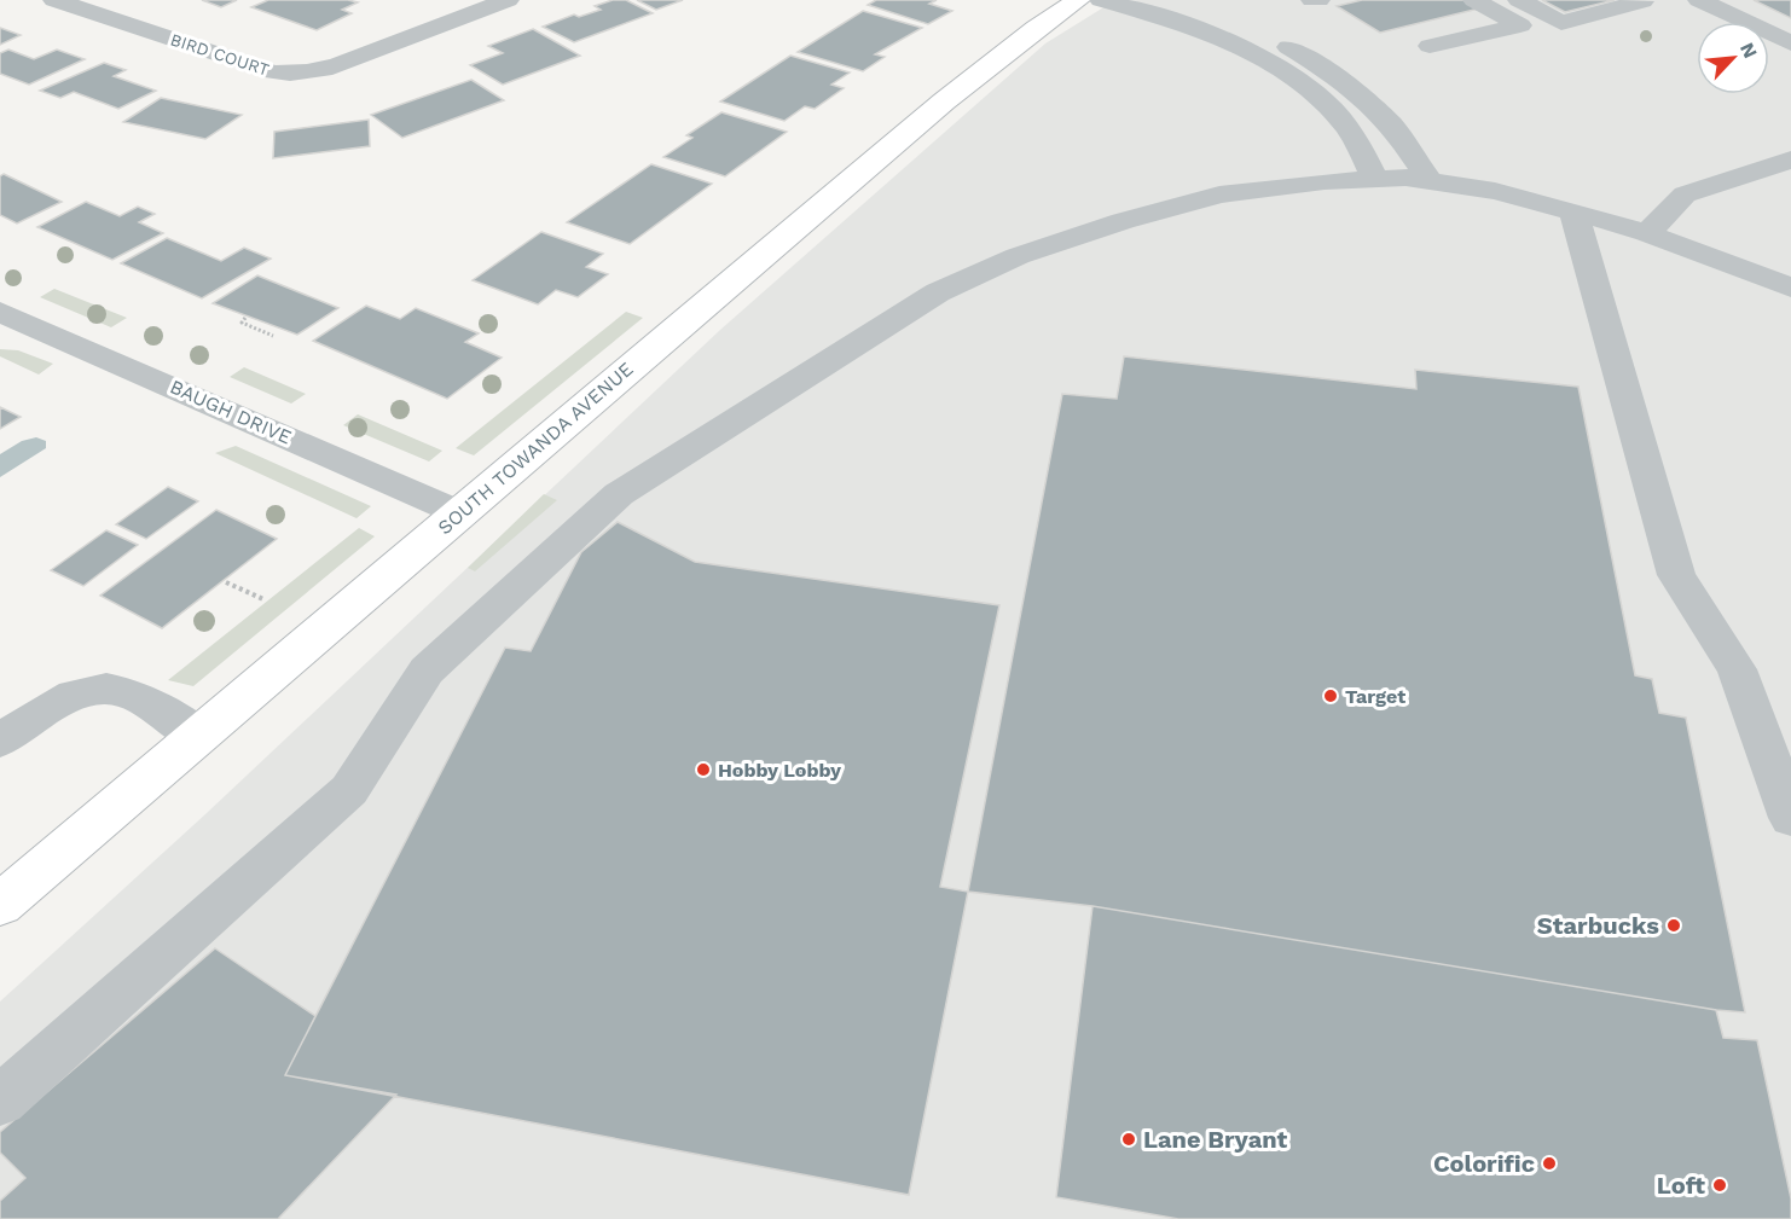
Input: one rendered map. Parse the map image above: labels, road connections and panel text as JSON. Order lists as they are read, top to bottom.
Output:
{
  "streets": {
    "main road": ["SOUTH TOWANDA AVENUE"],
    "street": ["BIRD COURT", "BAUGH DRIVE"]
  },
  "crossings": [
    ["BAUGH DRIVE", "SOUTH TOWANDA AVENUE"]
  ],
  "places": [
    "Target",
    "Hobby Lobby",
    "Starbucks",
    "Lane Bryant",
    "Colorific",
    "Loft"
  ],
  "north": "top right"
}
